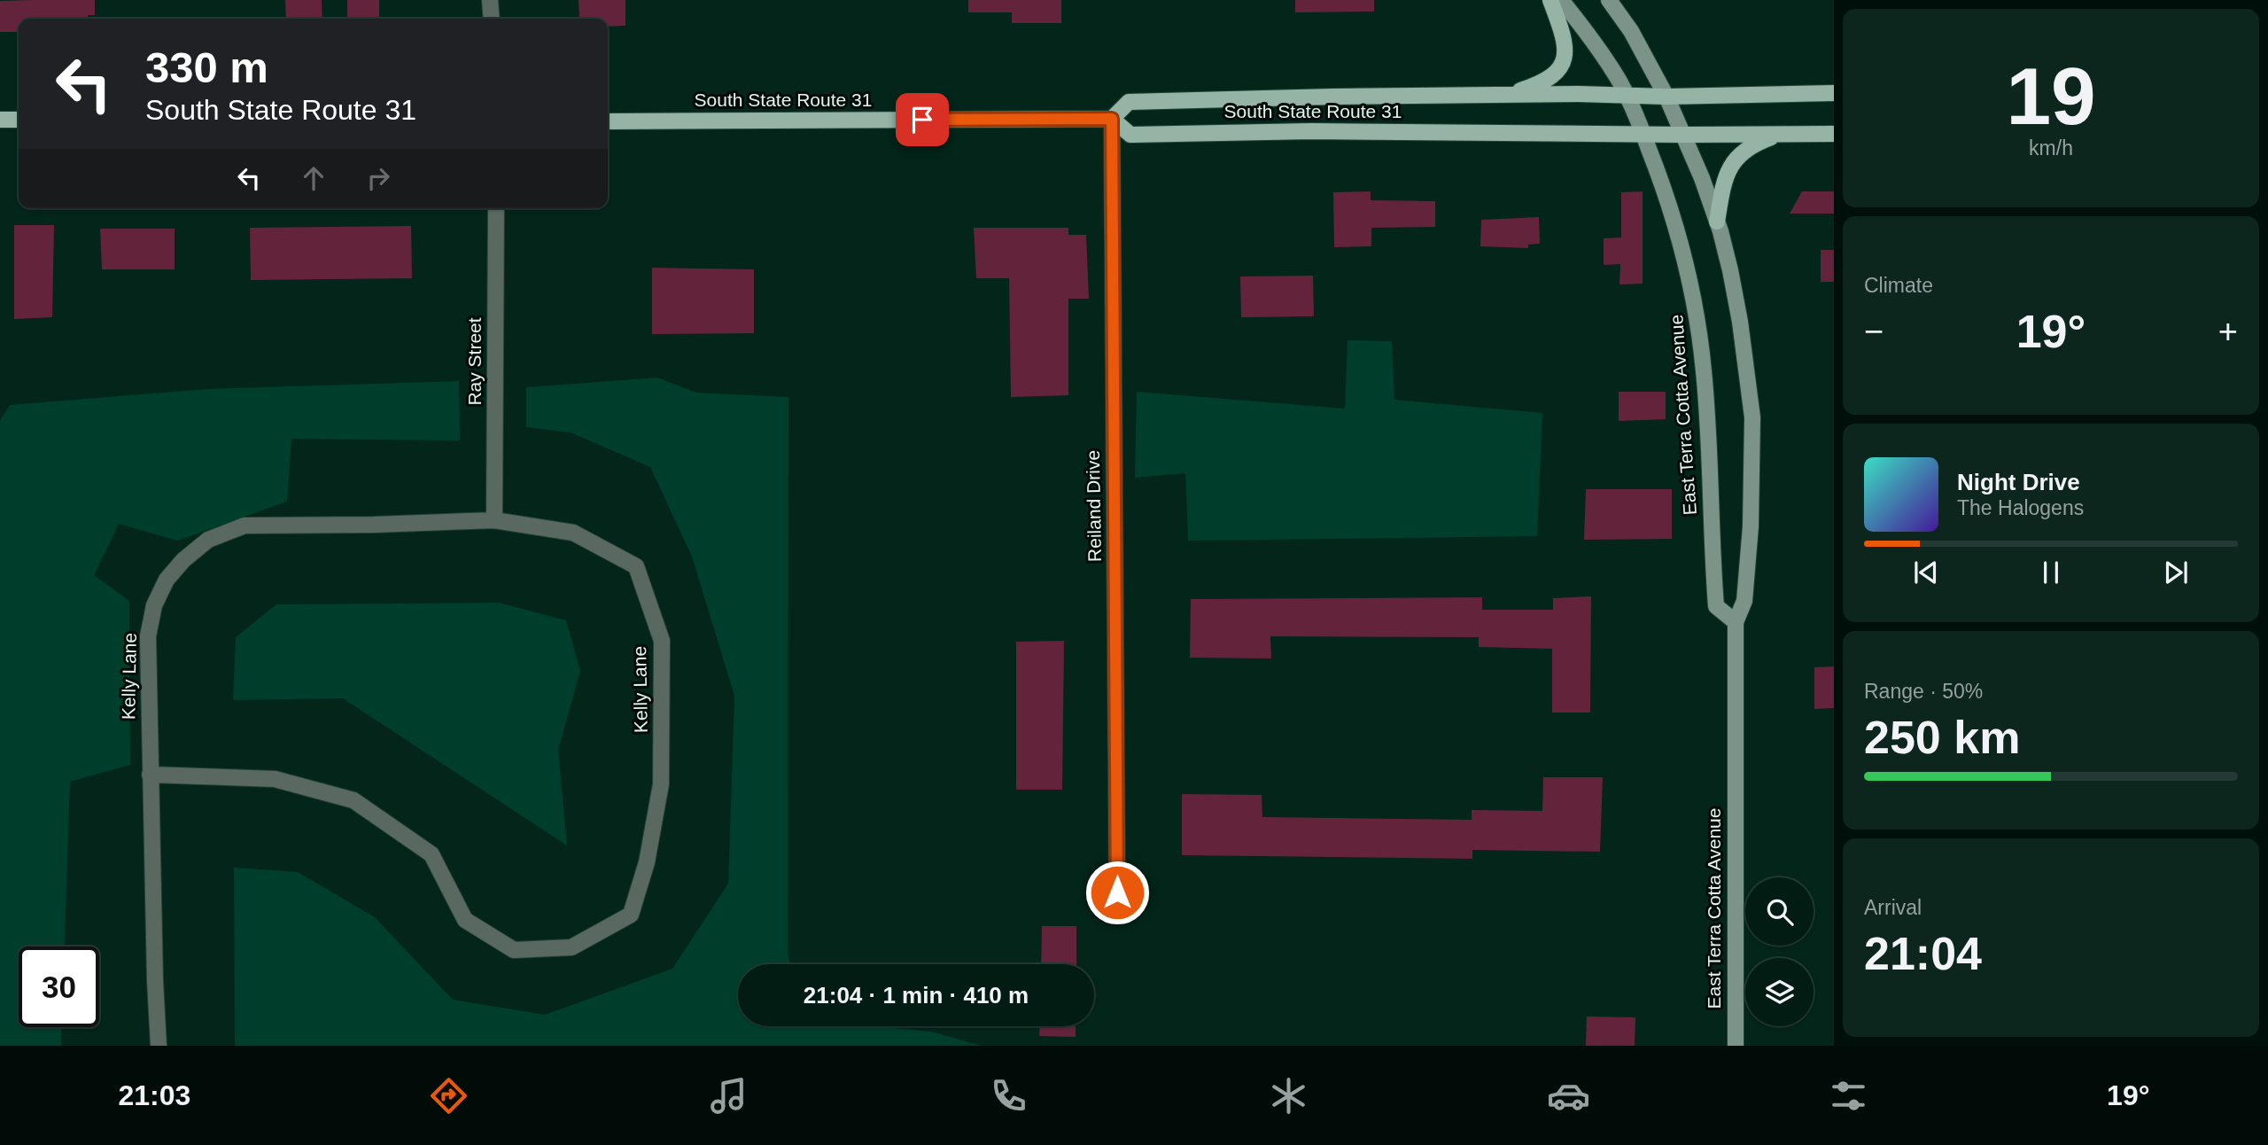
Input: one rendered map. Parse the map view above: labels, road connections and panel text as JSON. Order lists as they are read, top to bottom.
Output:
{
  "streets": {
    "main road": ["South State Route 31", "East Terra Cotta Avenue"],
    "street": ["Ray Street", "Reiland Drive", "Kelly Lane"]
  },
  "crossings": [
    ["South State Route 31", "East Terra Cotta Avenue"],
    ["South State Route 31", "Reiland Drive"],
    ["Ray Street", "Kelly Lane"]
  ],
  "page": {
    "tile": [
      ["19", "km/h"],
      "Climate",
      ["Range · 50%", "250 km"],
      ["Arrival", "21:04"]
    ],
    "turn": ["330 m", "South State Route 31"],
    "heat": ["−", "19°", "+"],
    "song": ["Night Drive", "The Halogens"],
    "limit": "30",
    "trip": "21:04 · 1 min · 410 m",
    "tabs": ["21:03", "19°"]
  }
}
